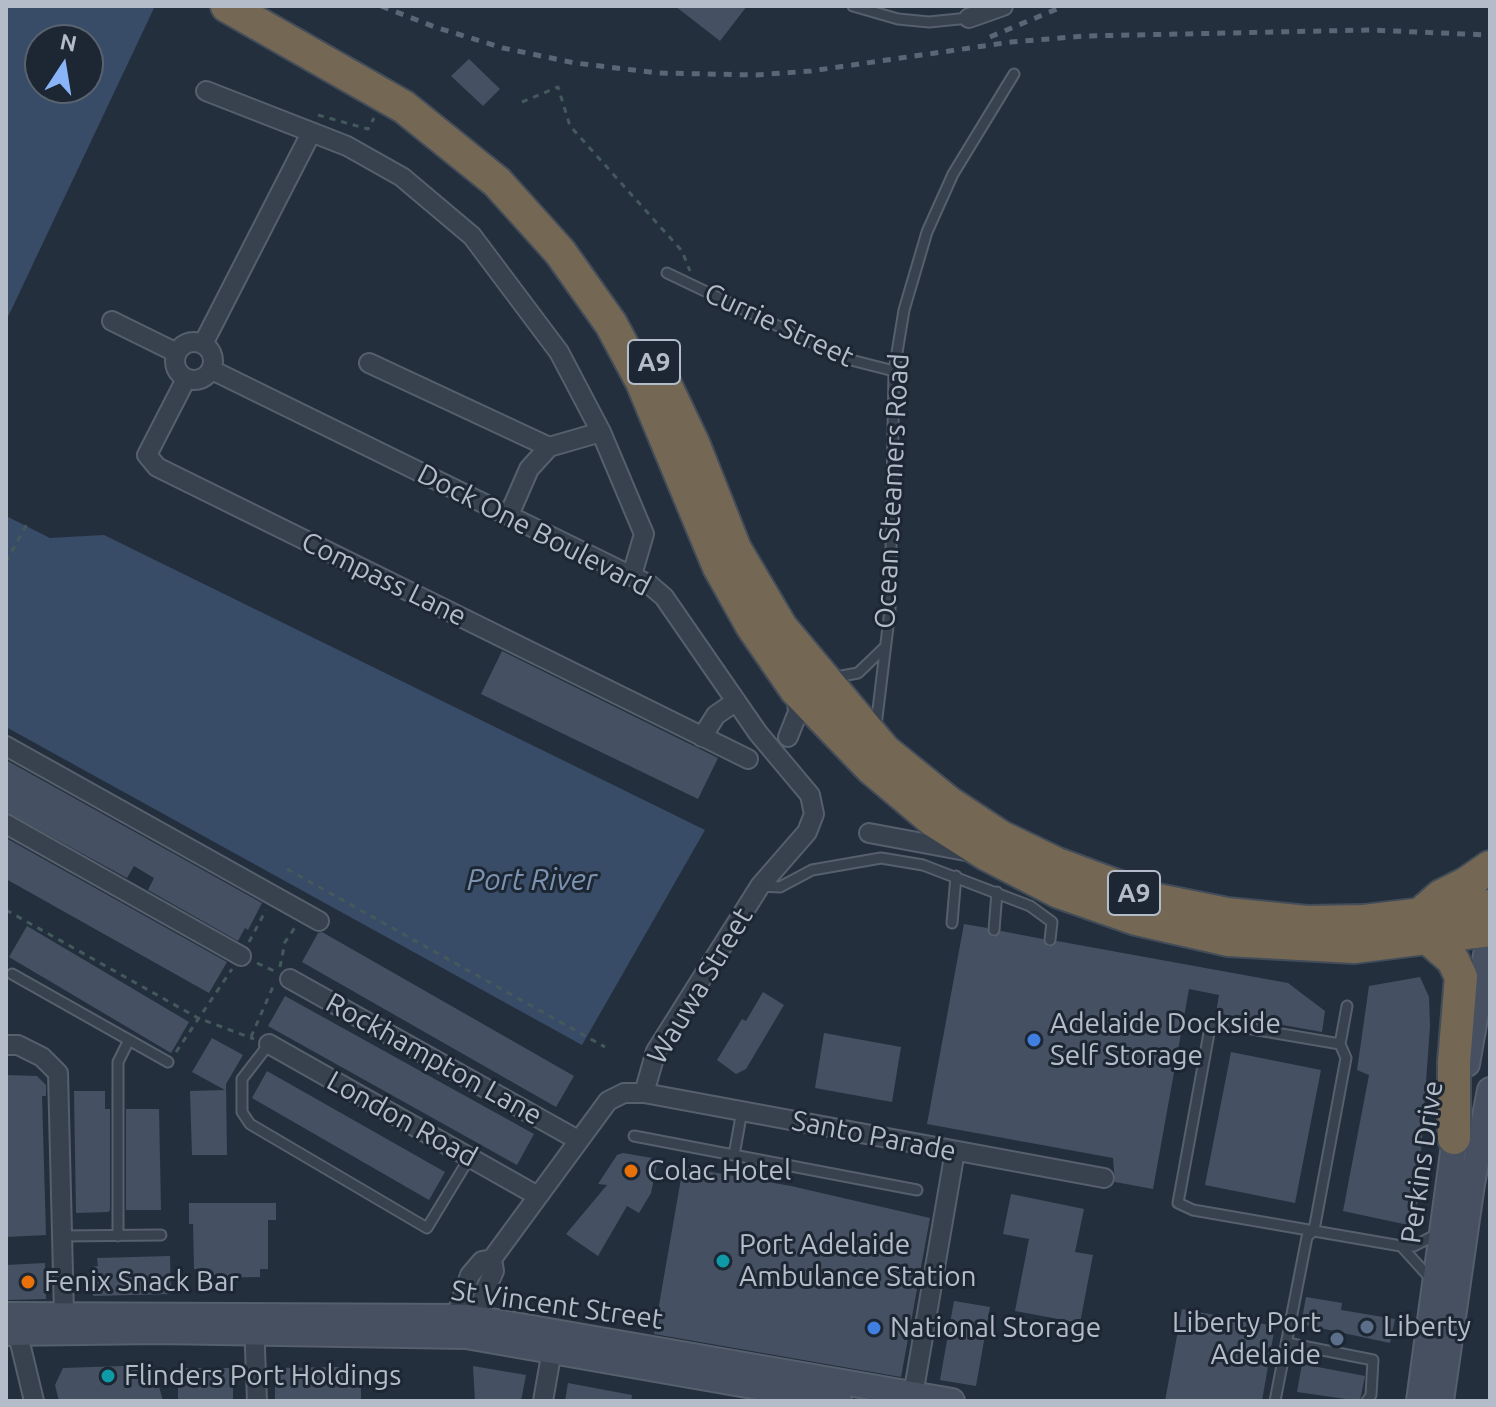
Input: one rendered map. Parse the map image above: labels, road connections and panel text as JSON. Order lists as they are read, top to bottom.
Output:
{
  "streets": {
    "highway": ["A9"],
    "main road": ["Perkins Drive", "St Vincent Street"],
    "street": [
      "Dock One Boulevard",
      "Compass Lane",
      "Wauwa Street",
      "Rockhampton Lane",
      "London Road",
      "Santo Parade"
    ],
    "lane": ["Currie Street", "Ocean Steamers Road"]
  },
  "crossings": [
    ["Currie Street", "Ocean Steamers Road"],
    ["A9", "Ocean Steamers Road"],
    ["A9", "Perkins Drive"],
    ["Dock One Boulevard", "Compass Lane"],
    ["Dock One Boulevard", "Wauwa Street"],
    ["Wauwa Street", "Rockhampton Lane"],
    ["Wauwa Street", "London Road"],
    ["Wauwa Street", "Santo Parade"],
    ["Wauwa Street", "St Vincent Street"]
  ],
  "water": ["Port River"],
  "places": [
    "Adelaide Dockside Self Storage",
    "Colac Hotel",
    "Port Adelaide Ambulance Station",
    "Fenix Snack Bar",
    "Liberty",
    "National Storage",
    "Liberty Port Adelaide",
    "Flinders Port Holdings"
  ],
  "north": "top"
}
